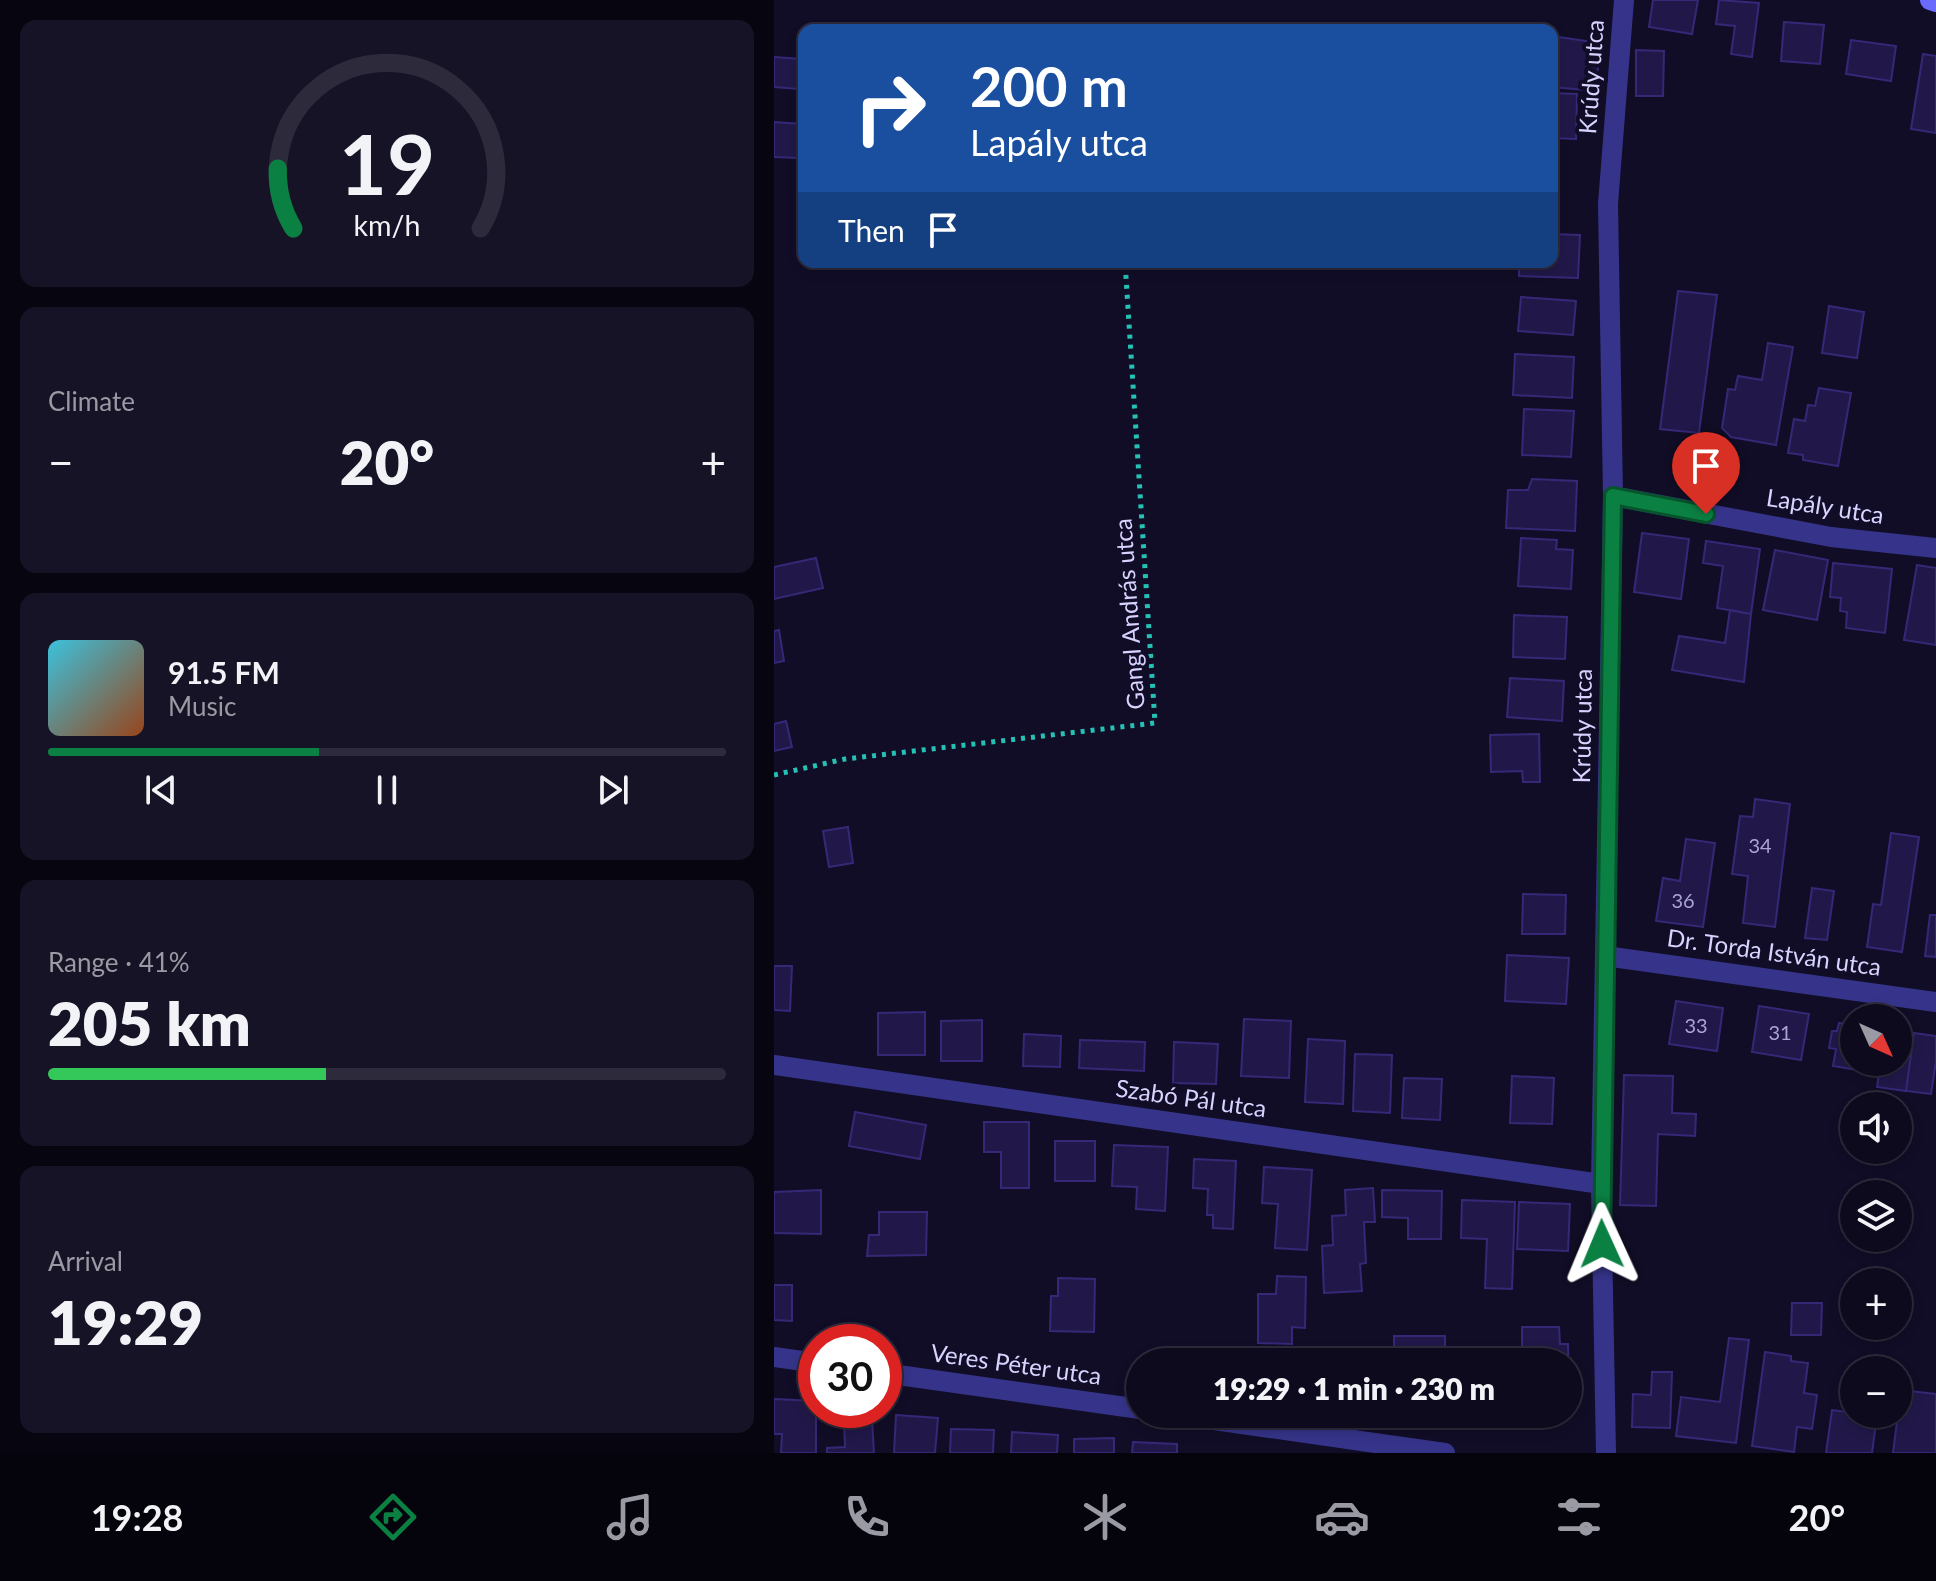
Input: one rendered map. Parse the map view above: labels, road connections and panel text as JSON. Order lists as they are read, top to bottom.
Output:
{
  "streets": {
    "street": [
      "Krúdy utca",
      "Lapály utca",
      "Dr. Torda István utca",
      "Szabó Pál utca",
      "Veres Péter utca"
    ],
    "path": ["Gangl András utca"]
  },
  "crossings": [
    ["Krúdy utca", "Lapály utca"],
    ["Krúdy utca", "Dr. Torda István utca"],
    ["Krúdy utca", "Szabó Pál utca"]
  ],
  "house_numbers": [
    "34",
    "36",
    "33",
    "31"
  ],
  "north": "bottom right",
  "page": {
    "turn": ["200 m", "Lapály utca"],
    "then": "Then",
    "tile": [
      "Climate",
      ["Range · 41%", "205 km"],
      ["Arrival", "19:29"]
    ],
    "heat": ["−", "20°", "+"],
    "song": ["91.5 FM", "Music"],
    "map_buttons": ["+", "−"],
    "limit": "30",
    "trip": "19:29 · 1 min · 230 m",
    "tabs": ["19:28", "20°"],
    "gauge": ["19", "km/h"]
  }
}
